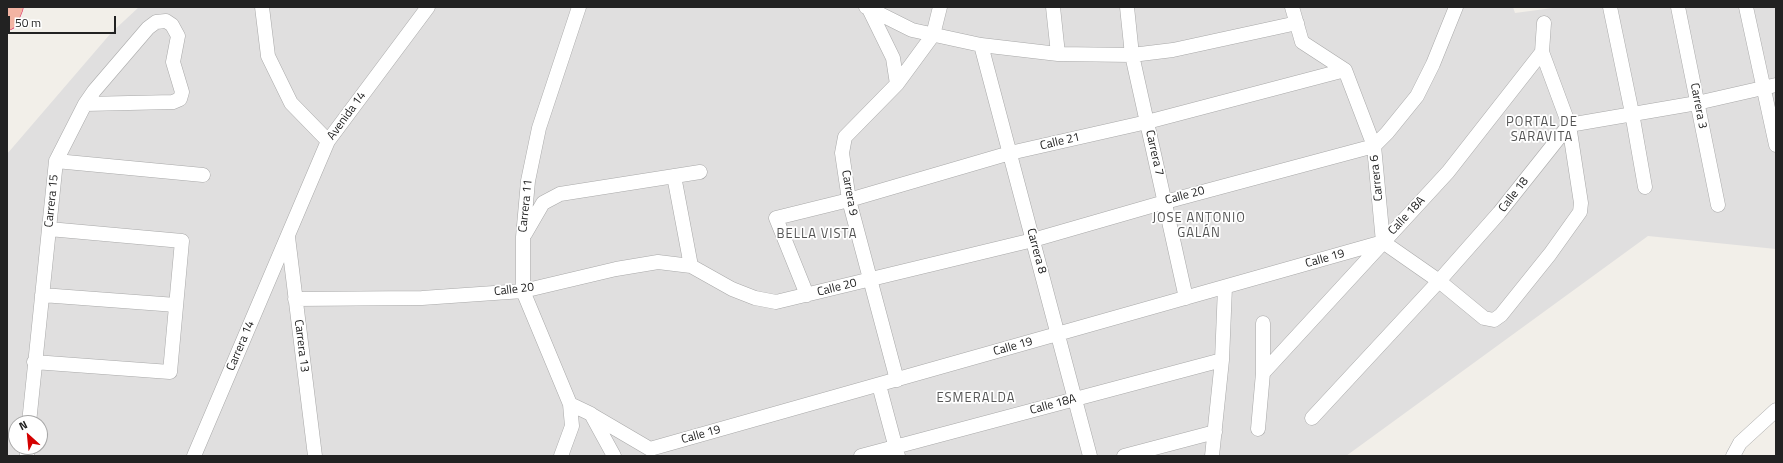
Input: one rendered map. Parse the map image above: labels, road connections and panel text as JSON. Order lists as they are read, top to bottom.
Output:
{
  "streets": {
    "street": [
      "Carrera 3",
      "Avenida 14",
      "Calle 21",
      "Carrera 7",
      "Carrera 6",
      "Carrera 9",
      "Calle 18",
      "Calle 20",
      "Carrera 15",
      "Carrera 11",
      "Calle 18A",
      "Carrera 8",
      "Calle 19",
      "Carrera 14",
      "Carrera 13"
    ]
  },
  "crossings": [
    ["Avenida 14", "Carrera 14"],
    ["Avenida 14", "Carrera 13"],
    ["Calle 21", "Carrera 7"],
    ["Calle 21", "Carrera 6"],
    ["Calle 21", "Carrera 9"],
    ["Calle 21", "Calle 20"],
    ["Calle 21", "Carrera 8"],
    ["Carrera 7", "Calle 20"],
    ["Carrera 7", "Calle 19"],
    ["Carrera 6", "Calle 20"],
    ["Carrera 6", "Calle 18A"],
    ["Carrera 6", "Calle 19"],
    ["Carrera 9", "Calle 20"],
    ["Carrera 9", "Calle 19"],
    ["Calle 20", "Carrera 11"],
    ["Calle 20", "Carrera 8"],
    ["Calle 20", "Carrera 13"],
    ["Calle 18A", "Carrera 8"],
    ["Calle 18A", "Calle 19"],
    ["Carrera 8", "Calle 19"],
    ["Carrera 14", "Carrera 13"]
  ],
  "districts": [
    "PORTAL DE SARAVITA",
    "JOSE ANTONIO GALÁN",
    "BELLA VISTA",
    "ESMERALDA"
  ],
  "scale_bar": "50 m",
  "north": "top left"
}
